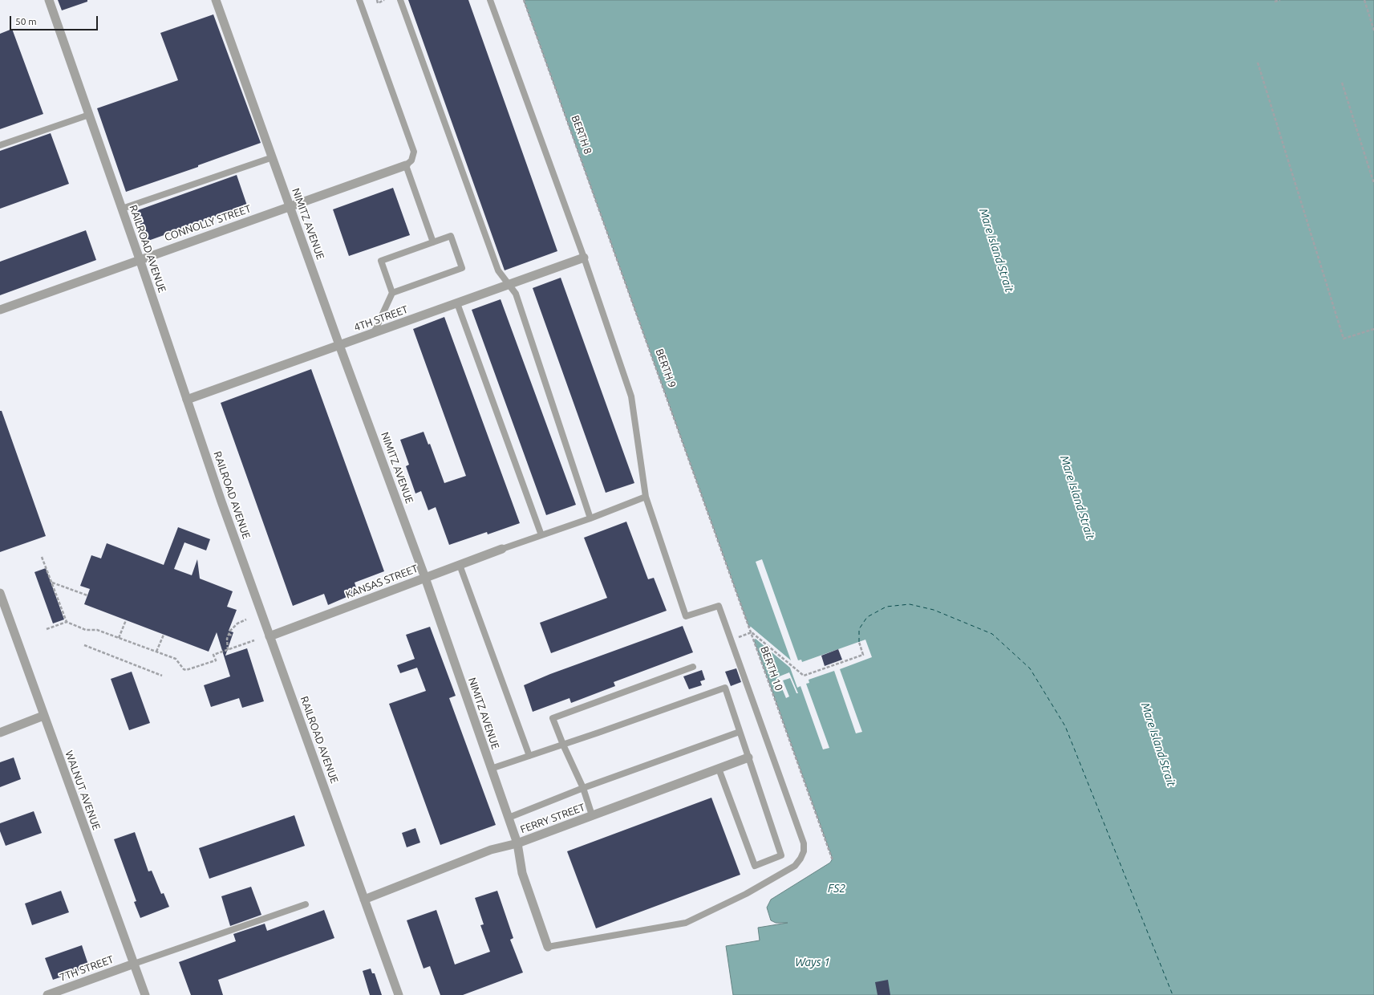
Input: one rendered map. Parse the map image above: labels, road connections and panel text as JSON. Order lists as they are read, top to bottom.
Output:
{
  "streets": {
    "street": [
      "CONNOLLY STREET",
      "NIMITZ AVENUE",
      "RAILROAD AVENUE",
      "4TH STREET",
      "KANSAS STREET",
      "WALNUT AVENUE",
      "FERRY STREET",
      "7TH STREET"
    ],
    "path": ["BERTH 8", "BERTH 9", "BERTH 10"]
  },
  "crossings": [
    ["BERTH 8", "BERTH 9"],
    ["CONNOLLY STREET", "NIMITZ AVENUE"],
    ["CONNOLLY STREET", "RAILROAD AVENUE"],
    ["NIMITZ AVENUE", "4TH STREET"],
    ["NIMITZ AVENUE", "KANSAS STREET"],
    ["NIMITZ AVENUE", "FERRY STREET"],
    ["RAILROAD AVENUE", "4TH STREET"],
    ["RAILROAD AVENUE", "KANSAS STREET"],
    ["RAILROAD AVENUE", "FERRY STREET"],
    ["BERTH 9", "BERTH 10"],
    ["WALNUT AVENUE", "7TH STREET"]
  ],
  "water": ["Mare Island Strait", "FS2", "Ways 1"],
  "scale_bar": "50 m"
}
